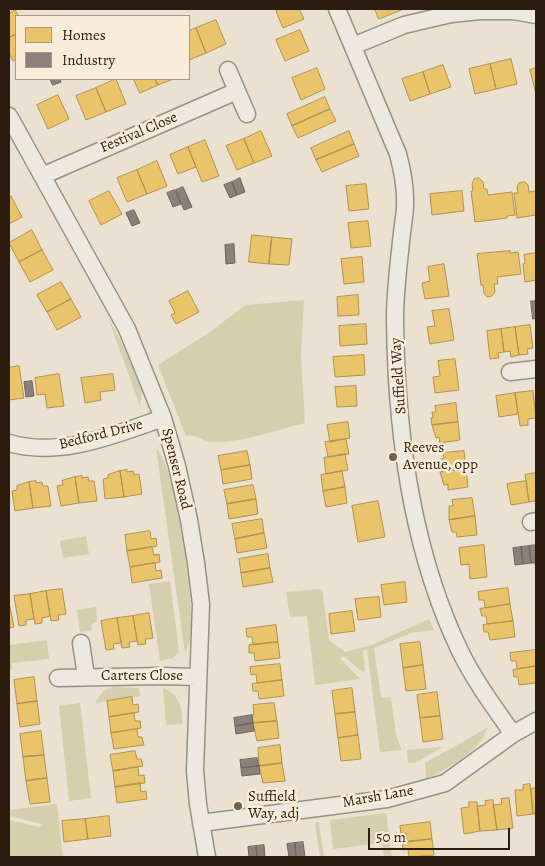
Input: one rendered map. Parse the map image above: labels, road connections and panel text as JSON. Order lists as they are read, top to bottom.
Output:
{
  "streets": {
    "street": [
      "Festival Close",
      "Suffield Way",
      "Bedford Drive",
      "Spenser Road",
      "Carters Close",
      "Marsh Lane"
    ]
  },
  "crossings": [
    ["Festival Close", "Spenser Road"],
    ["Suffield Way", "Marsh Lane"],
    ["Bedford Drive", "Spenser Road"],
    ["Spenser Road", "Carters Close"],
    ["Spenser Road", "Marsh Lane"]
  ],
  "places": ["Reeves Avenue, opp", "Suffield Way, adj"],
  "legend": ["Homes", "Industry"],
  "scale_bar": "50 m"
}
